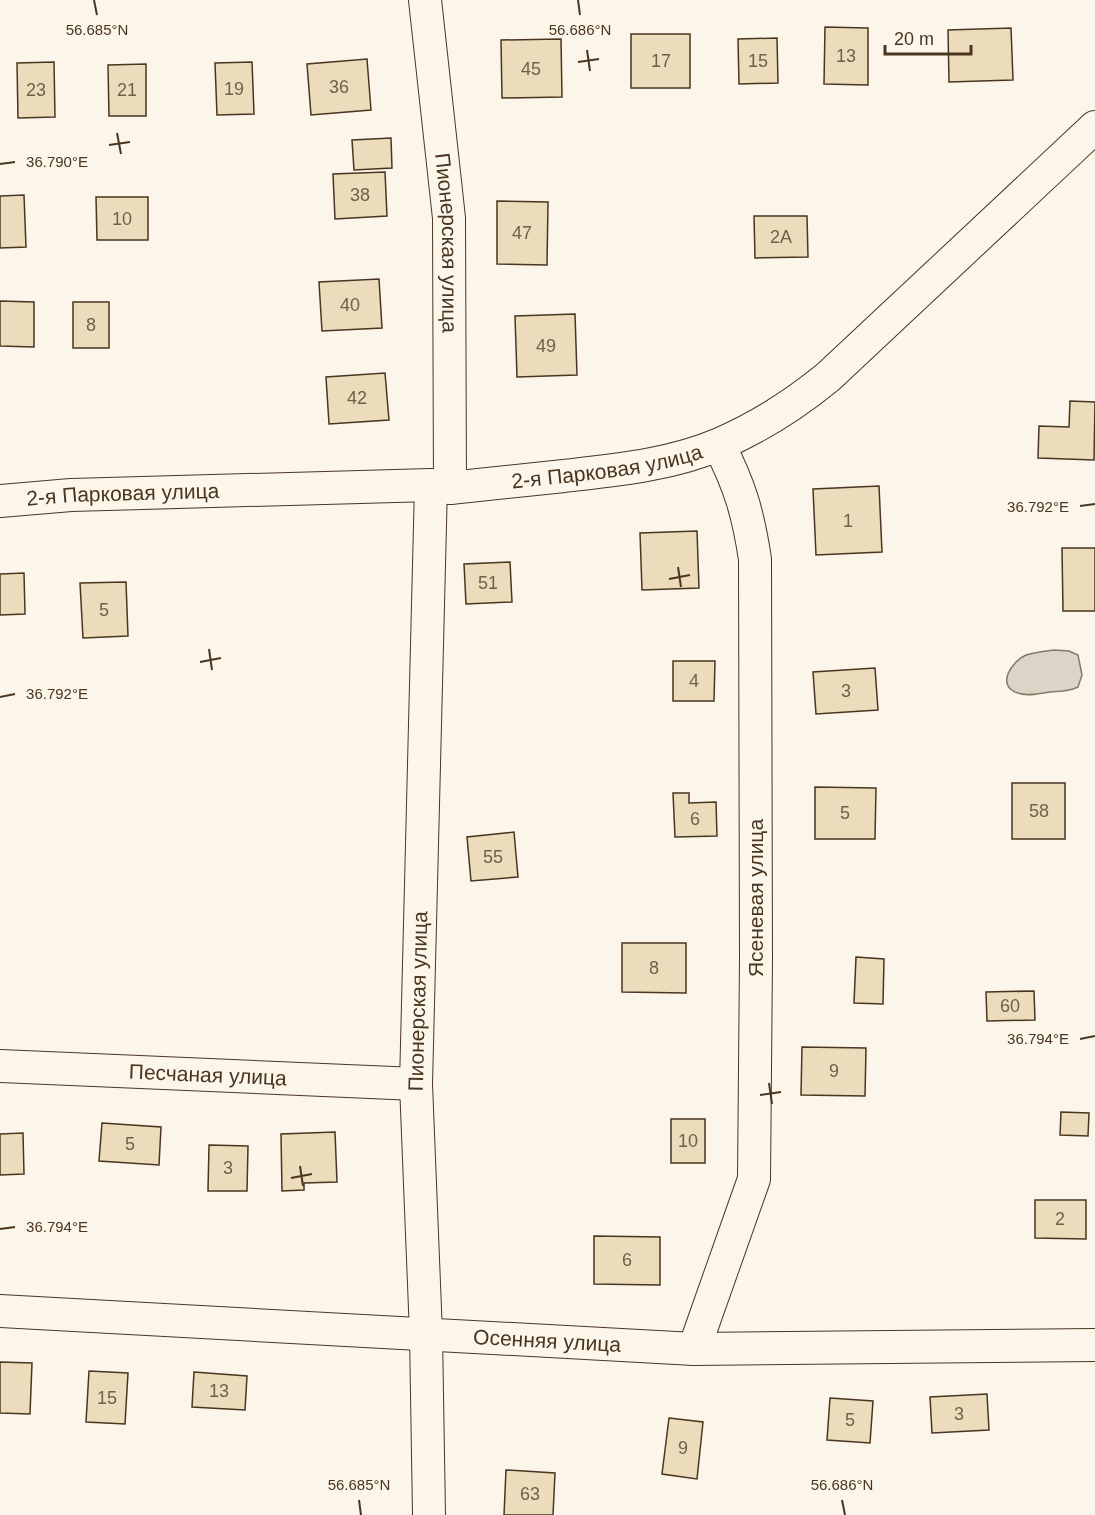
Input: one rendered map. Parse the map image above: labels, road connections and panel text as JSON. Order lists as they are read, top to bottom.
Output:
{
  "streets": {
    "street": [
      "Пионерская улица",
      "2-я Парковая улица",
      "Ясеневая улица",
      "Песчаная улица",
      "Осенняя улица"
    ]
  },
  "crossings": [
    ["Пионерская улица", "2-я Парковая улица"],
    ["Пионерская улица", "Песчаная улица"],
    ["Пионерская улица", "Осенняя улица"],
    ["2-я Парковая улица", "Ясеневая улица"],
    ["Ясеневая улица", "Осенняя улица"]
  ],
  "house_numbers": [
    "13",
    "17",
    "15",
    "45",
    "36",
    "19",
    "23",
    "21",
    "38",
    "10",
    "47",
    "2А",
    "40",
    "8",
    "49",
    "42",
    "1",
    "51",
    "5",
    "4",
    "3",
    "58",
    "5",
    "6",
    "55",
    "8",
    "60",
    "9",
    "10",
    "5",
    "3",
    "2",
    "6",
    "13",
    "15",
    "3",
    "5",
    "9",
    "63"
  ],
  "scale_bar": "20 m",
  "coordinates": [
    "56.685°N",
    "56.686°N",
    "36.790°E",
    "36.792°E",
    "36.794°E"
  ]
}
